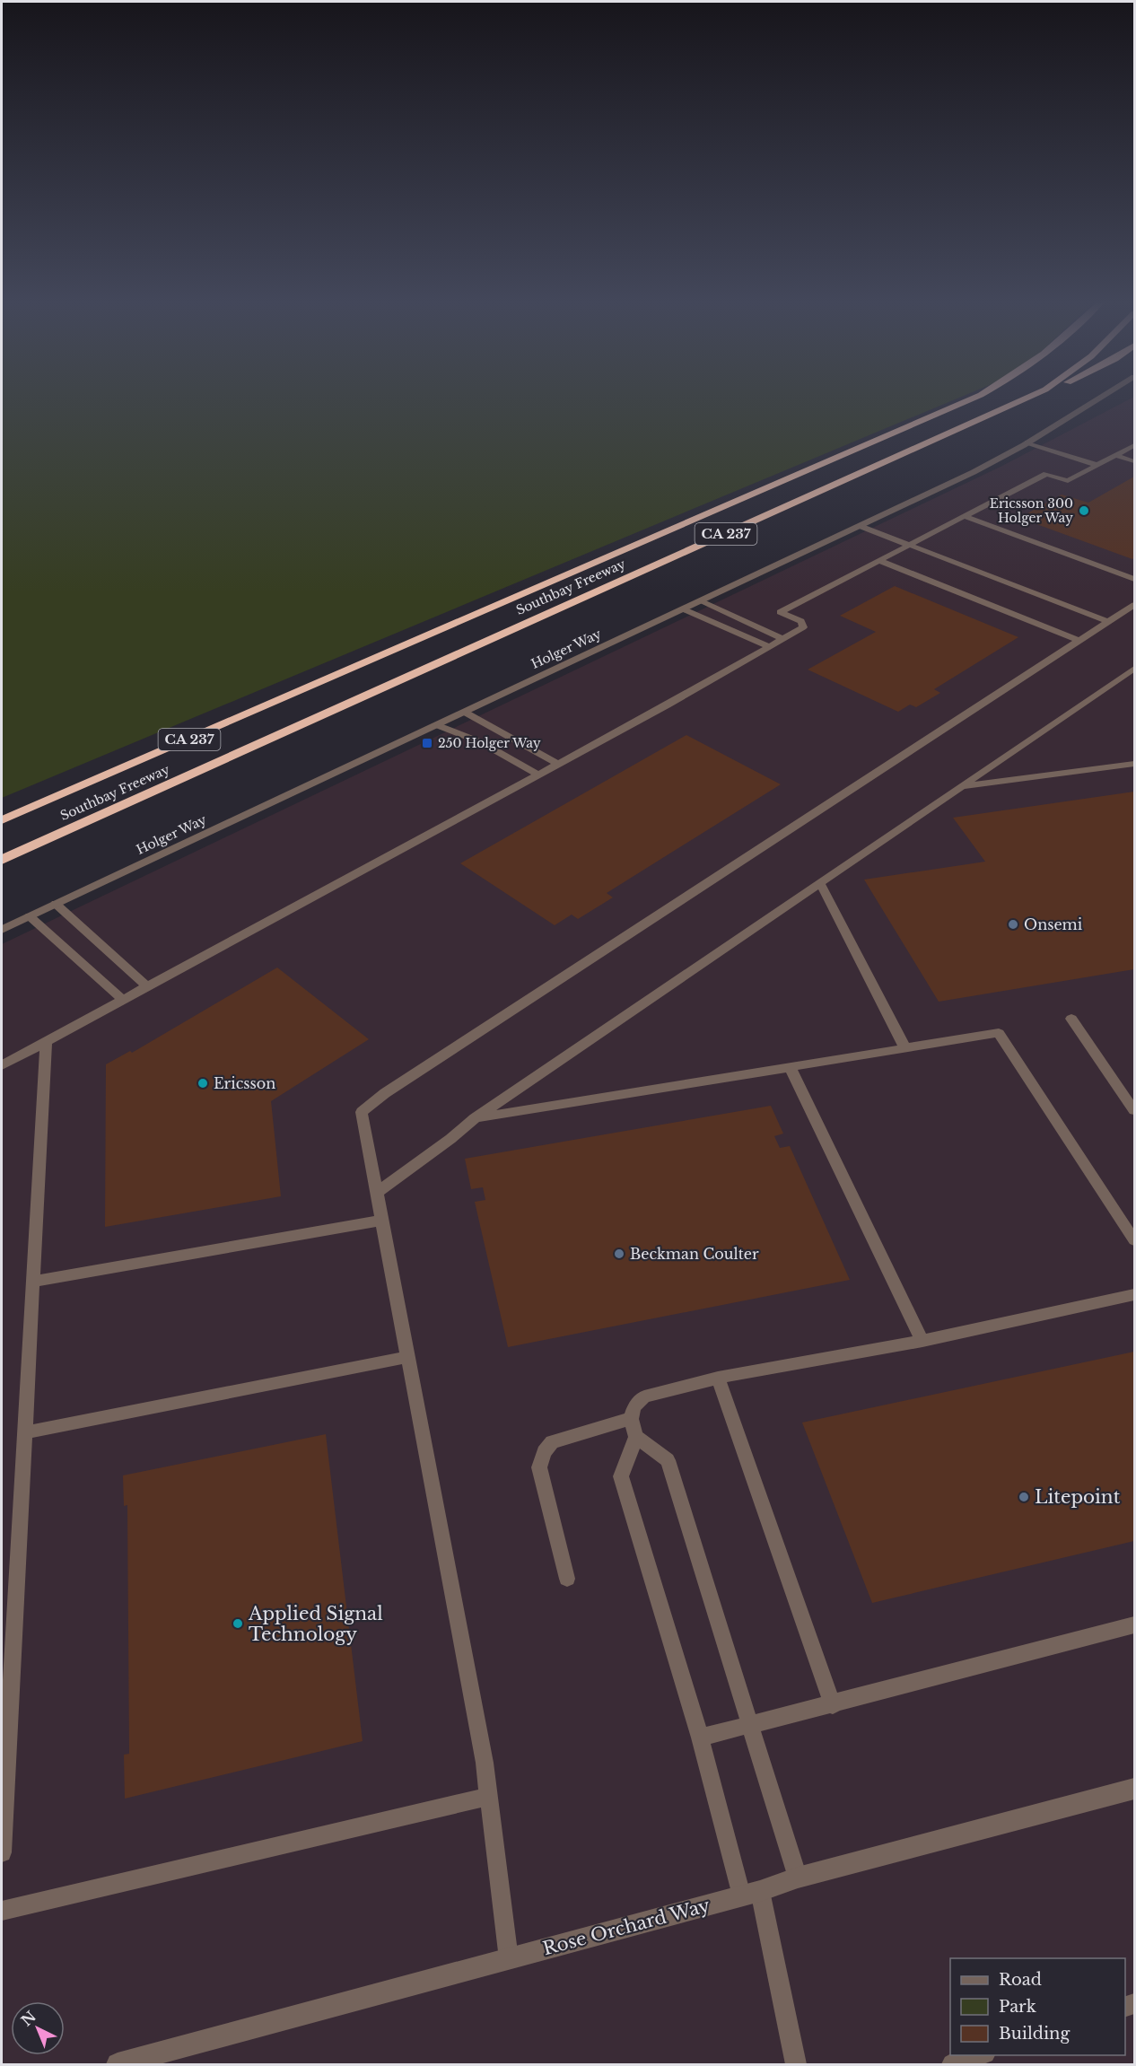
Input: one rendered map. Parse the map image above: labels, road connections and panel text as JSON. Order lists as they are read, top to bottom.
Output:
{
  "streets": {
    "highway": ["CA 237", "Southbay Freeway"],
    "street": ["Holger Way", "Rose Orchard Way"]
  },
  "places": {
    "other": [
      "Ericsson 300 Holger Way",
      "Onsemi",
      "Ericsson",
      "Beckman Coulter",
      "Litepoint",
      "Applied Signal Technology"
    ],
    "transit": ["250 Holger Way"]
  },
  "legend": ["Road", "Park", "Building"],
  "north": "top left"
}
